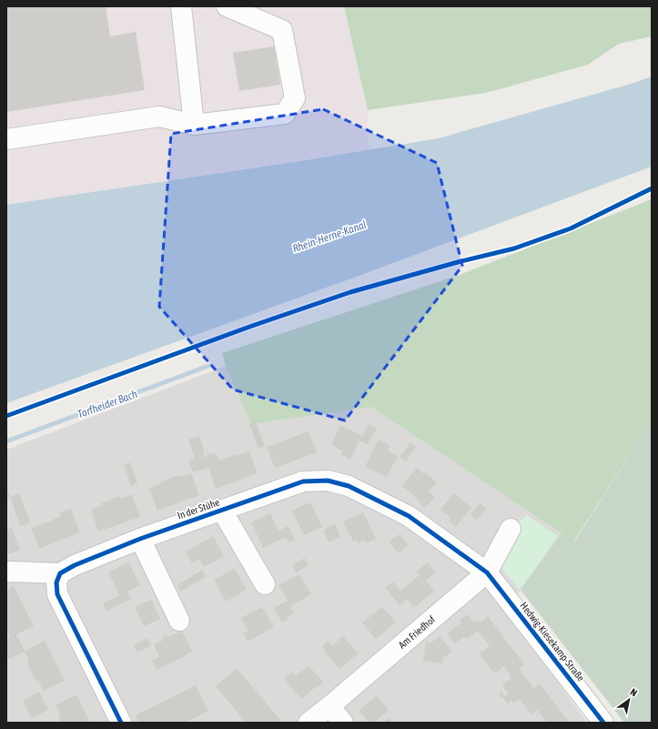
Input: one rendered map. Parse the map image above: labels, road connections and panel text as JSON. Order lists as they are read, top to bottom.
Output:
{
  "streets": {
    "street": ["In der Stühe", "Am Friedhof", "Hedwig-Kiesekamp-Straße"]
  },
  "crossings": [
    ["In der Stühe", "Am Friedhof"],
    ["In der Stühe", "Hedwig-Kiesekamp-Straße"],
    ["Am Friedhof", "Hedwig-Kiesekamp-Straße"]
  ],
  "water": ["Rhein-Herne-Kanal", "Torfheider Bach"],
  "north": "top right"
}
